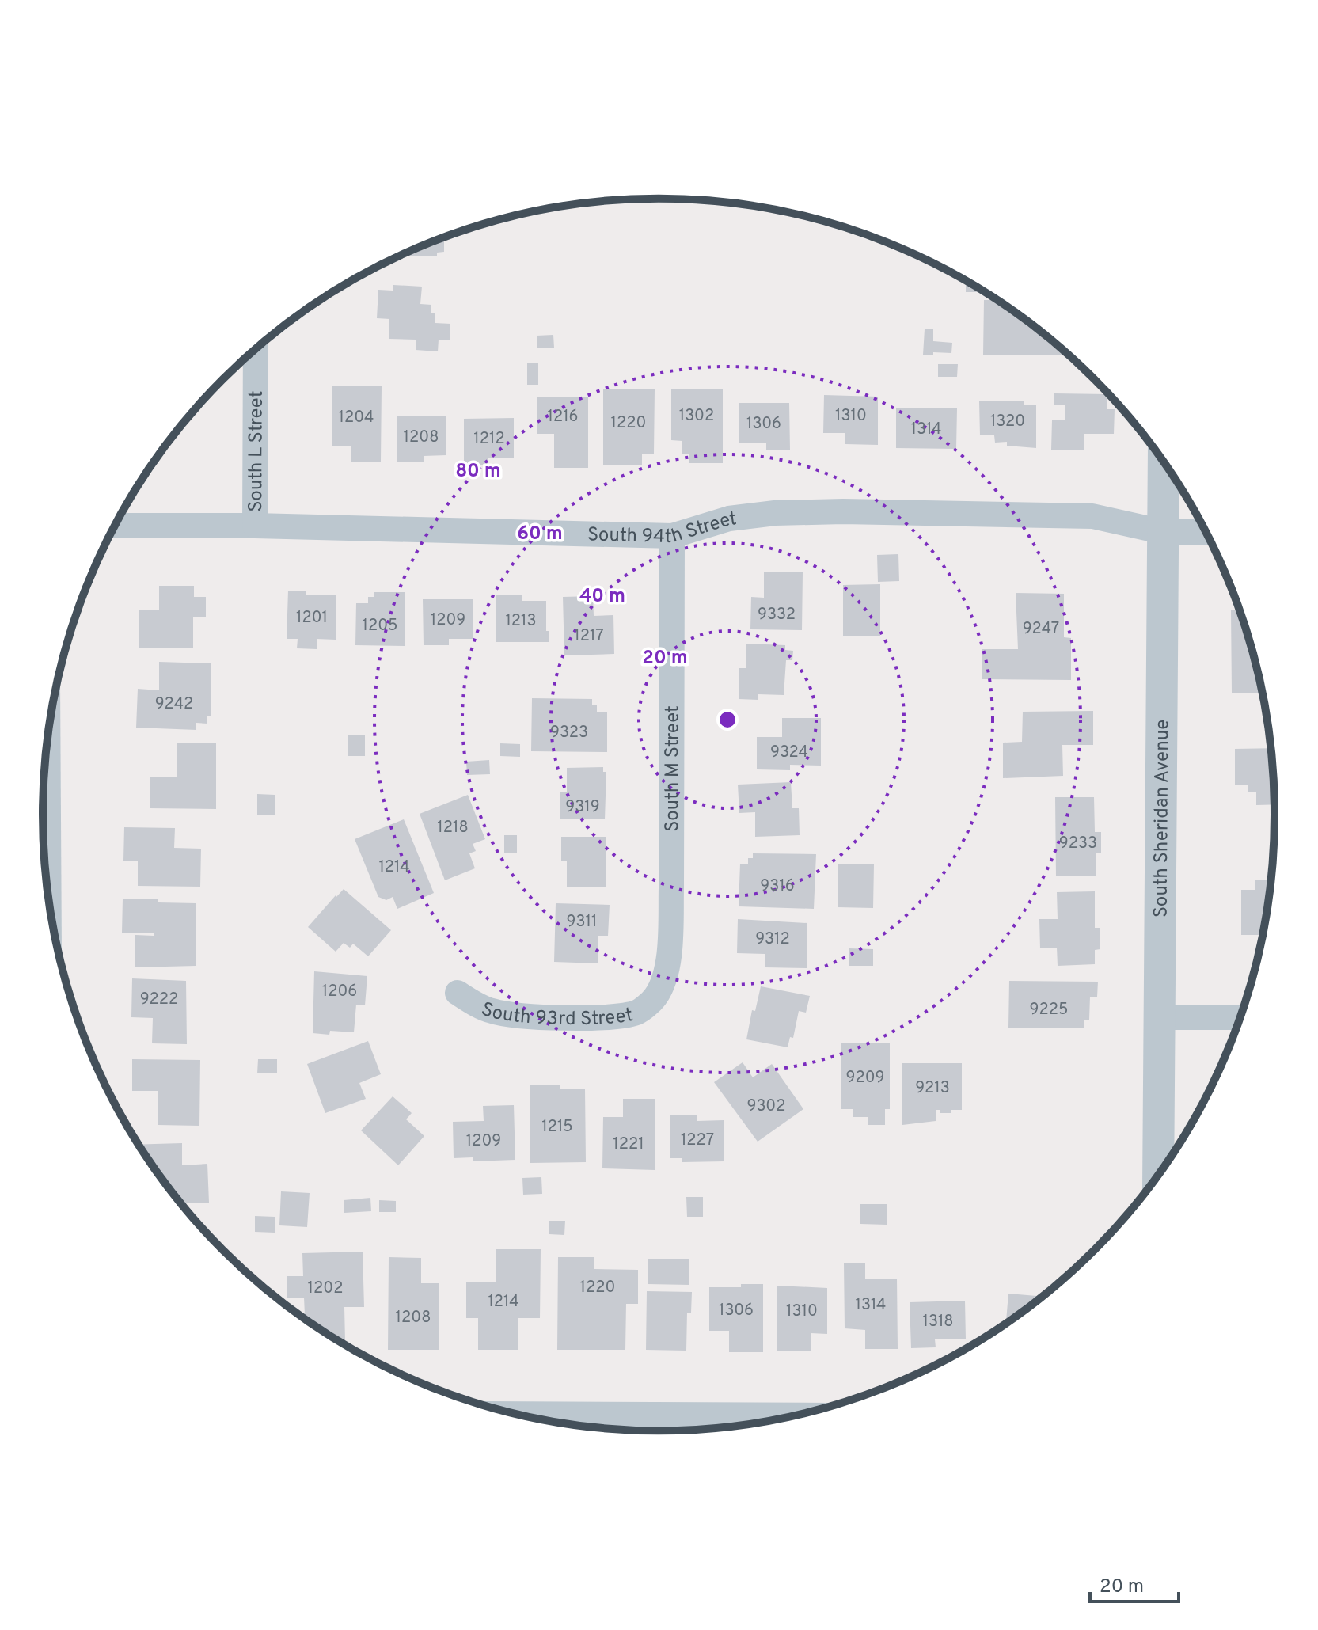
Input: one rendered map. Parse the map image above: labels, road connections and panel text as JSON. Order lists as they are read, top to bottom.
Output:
{
  "streets": {
    "street": [
      "South L Street",
      "South 94th Street",
      "South M Street",
      "South Sheridan Avenue",
      "South 93rd Street"
    ]
  },
  "crossings": [
    ["South L Street", "South 94th Street"],
    ["South 94th Street", "South M Street"],
    ["South 94th Street", "South Sheridan Avenue"],
    ["South M Street", "South 93rd Street"]
  ],
  "house_numbers": [
    "1302",
    "1310",
    "1216",
    "1204",
    "1320",
    "1220",
    "1306",
    "1314",
    "1208",
    "1212",
    "9332",
    "1201",
    "1209",
    "1213",
    "1205",
    "9247",
    "1217",
    "9242",
    "9323",
    "9324",
    "9319",
    "1218",
    "9233",
    "1214",
    "9316",
    "9311",
    "9312",
    "1206",
    "9222",
    "9225",
    "9209",
    "9213",
    "9302",
    "1215",
    "1227",
    "1209",
    "1221",
    "1220",
    "1202",
    "1214",
    "1314",
    "1306",
    "1310",
    "1208",
    "1318"
  ],
  "scale_bar": "20 m",
  "rings": [
    "80 m",
    "60 m",
    "40 m",
    "20 m"
  ]
}
